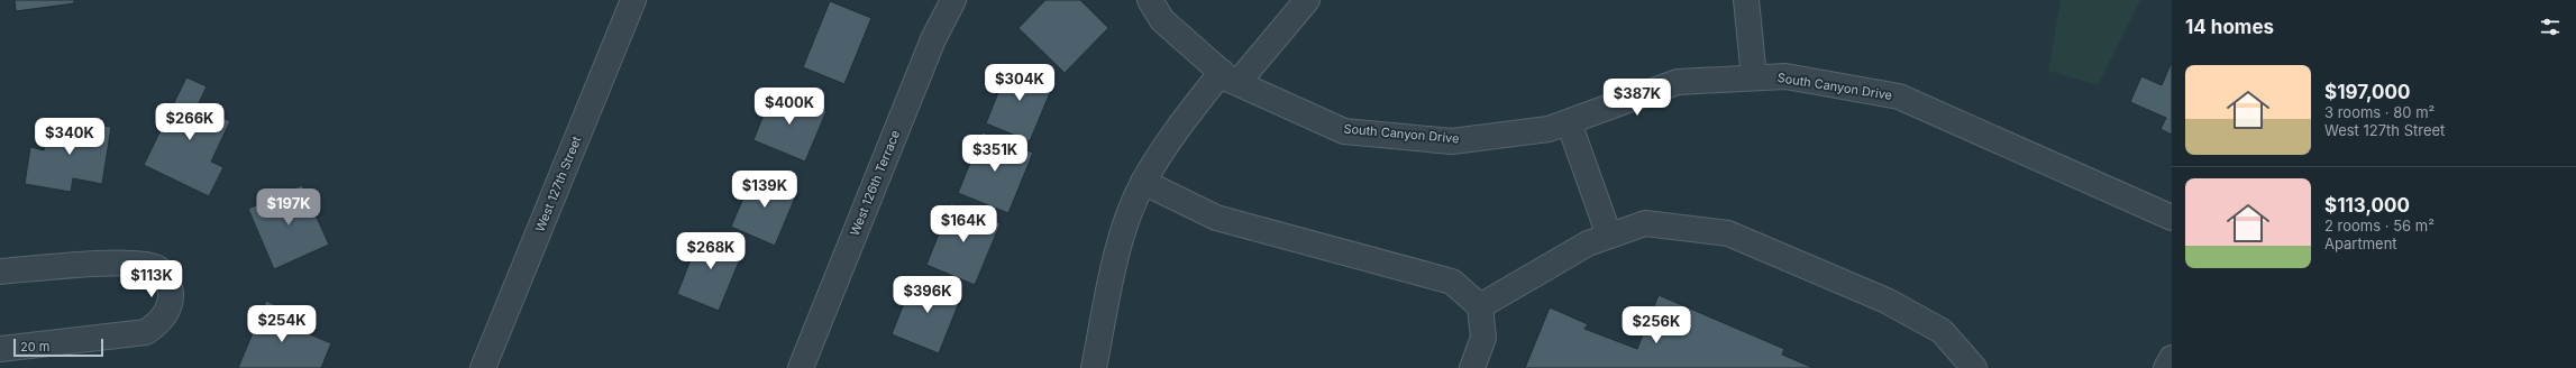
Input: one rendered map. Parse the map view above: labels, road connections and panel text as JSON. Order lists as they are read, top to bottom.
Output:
{
  "streets": {
    "street": ["South Canyon Drive", "West 126th Terrace", "West 127th Street"]
  },
  "scale_bar": "20 m",
  "page": {
    "heading": "14 homes",
    "list": [
      {
        "name": "$197,000",
        "note": "3 rooms · 80 m² · West 127th Street"
      },
      {
        "name": "$113,000",
        "note": "2 rooms · 56 m² · Apartment"
      }
    ],
    "price": [
      "$304K",
      "$387K",
      "$400K",
      "$266K",
      "$340K",
      "$351K",
      "$139K",
      "$197K",
      "$164K",
      "$268K",
      "$113K",
      "$396K",
      "$254K",
      "$256K"
    ],
    "scale": "20 m"
  }
}
